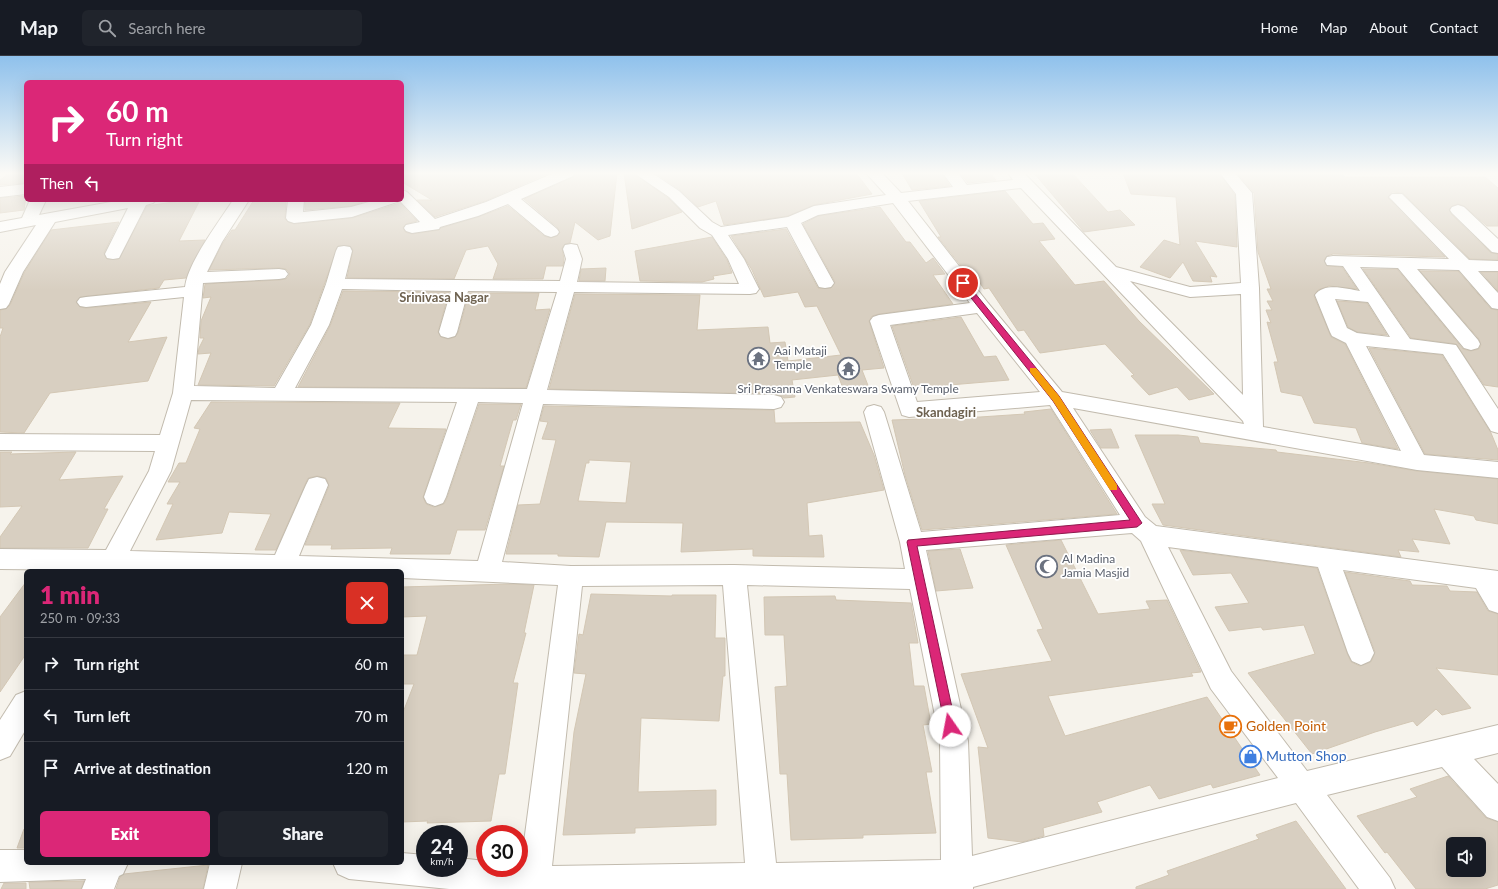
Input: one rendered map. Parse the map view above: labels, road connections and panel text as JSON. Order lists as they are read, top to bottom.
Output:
{
  "districts": ["Srinivasa Nagar", "Skandagiri"],
  "places": {
    "temple": ["Aai Mataji Temple", "Sri Prasanna Venkateswara Swamy Temple"],
    "mosque": ["Al Madina Jamia Masjid"],
    "cafe": ["Golden Point"],
    "shop": ["Mutton Shop"]
  },
  "page": {
    "header": "Map",
    "search": "Search here",
    "nav": [
      "Home",
      "Map",
      "About",
      "Contact"
    ],
    "turn": ["60 m", "Turn right"],
    "then": "Then",
    "heading": ["1 min", "250 m · 09:33"],
    "list": [
      {
        "name": "Turn right",
        "value": "60 m"
      },
      {
        "name": "Turn left",
        "value": "70 m"
      },
      {
        "name": "Arrive at destination",
        "value": "120 m"
      }
    ],
    "buttons": ["Exit", "Share"],
    "speed": "24 km/h",
    "limit": "30"
  }
}
